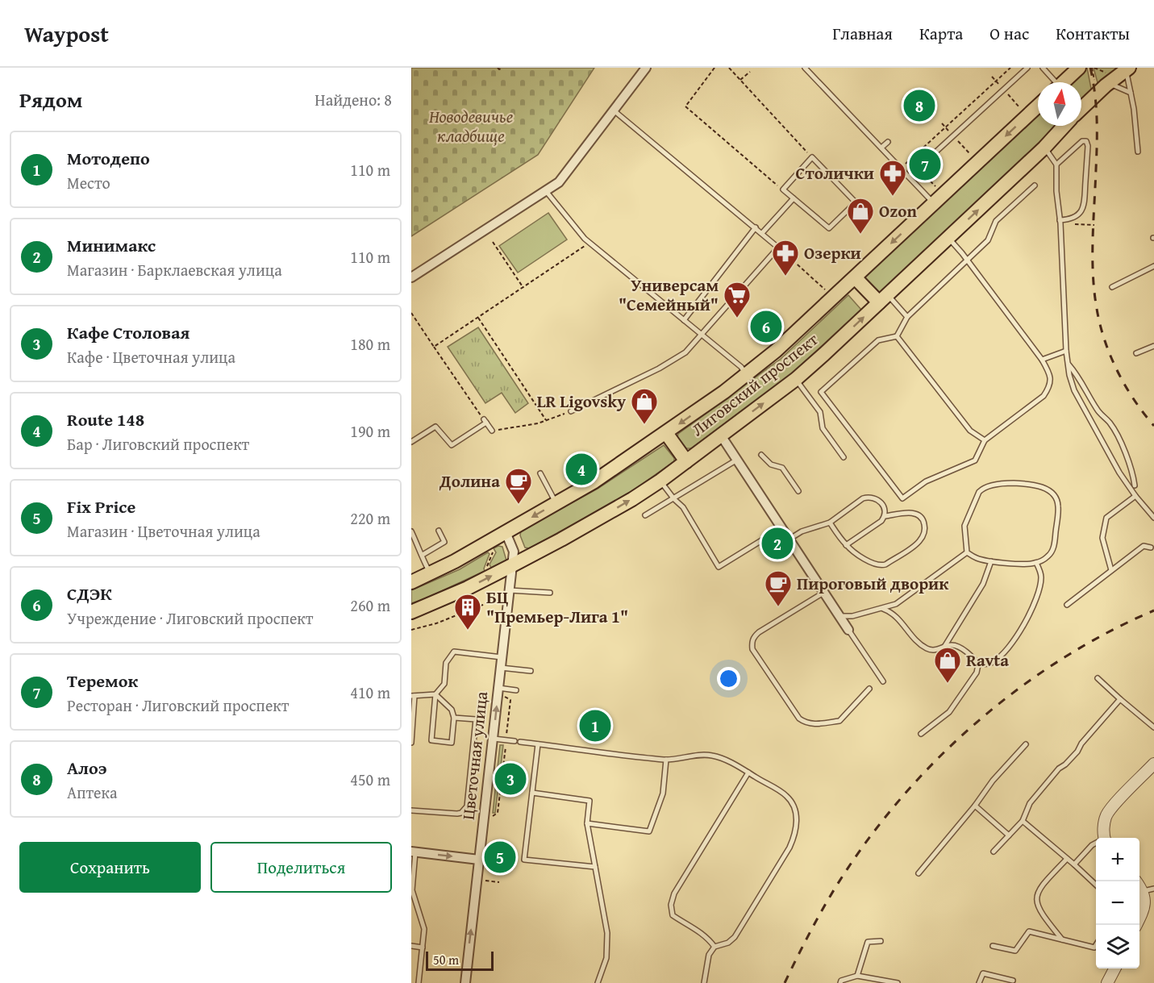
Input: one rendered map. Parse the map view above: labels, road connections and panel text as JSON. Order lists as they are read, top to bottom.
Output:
{
  "streets": {
    "main road": ["Лиговский проспект"],
    "street": ["Цветочная улица"]
  },
  "crossings": [
    ["Лиговский проспект", "Цветочная улица"]
  ],
  "one_way": ["Цветочная улица"],
  "parks": ["Новодевичье кладбище"],
  "places": {
    "pharmacy": ["Столички", "Озерки"],
    "shop": ["Ozon", "LR Ligovsky", "Ravta"],
    "supermarket": ["Универсам \"Семейный\""],
    "cafe": ["Долина", "Пироговый дворик"],
    "building": ["БЦ \"Премьер-Лига 1\""]
  },
  "scale_bar": "50 m",
  "north": "top",
  "page": {
    "header": "Waypost",
    "nav": [
      "Главная",
      "Карта",
      "О нас",
      "Контакты"
    ],
    "heading": ["Рядом", "Найдено: 8"],
    "pins": [
      "8",
      "7",
      "6",
      "4",
      "2",
      "1",
      "3",
      "5"
    ],
    "list": [
      {
        "mark": "1",
        "name": "Мотодепо",
        "note": "Место",
        "value": "110 m"
      },
      {
        "mark": "2",
        "name": "Минимакс",
        "note": "Магазин · Барклаевская улица",
        "value": "110 m"
      },
      {
        "mark": "3",
        "name": "Кафе Столовая",
        "note": "Кафе · Цветочная улица",
        "value": "180 m"
      },
      {
        "mark": "4",
        "name": "Route 148",
        "note": "Бар · Лиговский проспект",
        "value": "190 m"
      },
      {
        "mark": "5",
        "name": "Fix Price",
        "note": "Магазин · Цветочная улица",
        "value": "220 m"
      },
      {
        "mark": "6",
        "name": "СДЭК",
        "note": "Учреждение · Лиговский проспект",
        "value": "260 m"
      },
      {
        "mark": "7",
        "name": "Теремок",
        "note": "Ресторан · Лиговский проспект",
        "value": "410 m"
      },
      {
        "mark": "8",
        "name": "Алоэ",
        "note": "Аптека",
        "value": "450 m"
      }
    ],
    "buttons": ["Сохранить", "Поделиться"],
    "map_buttons": ["+", "−"],
    "scale": "50 m"
  }
}
